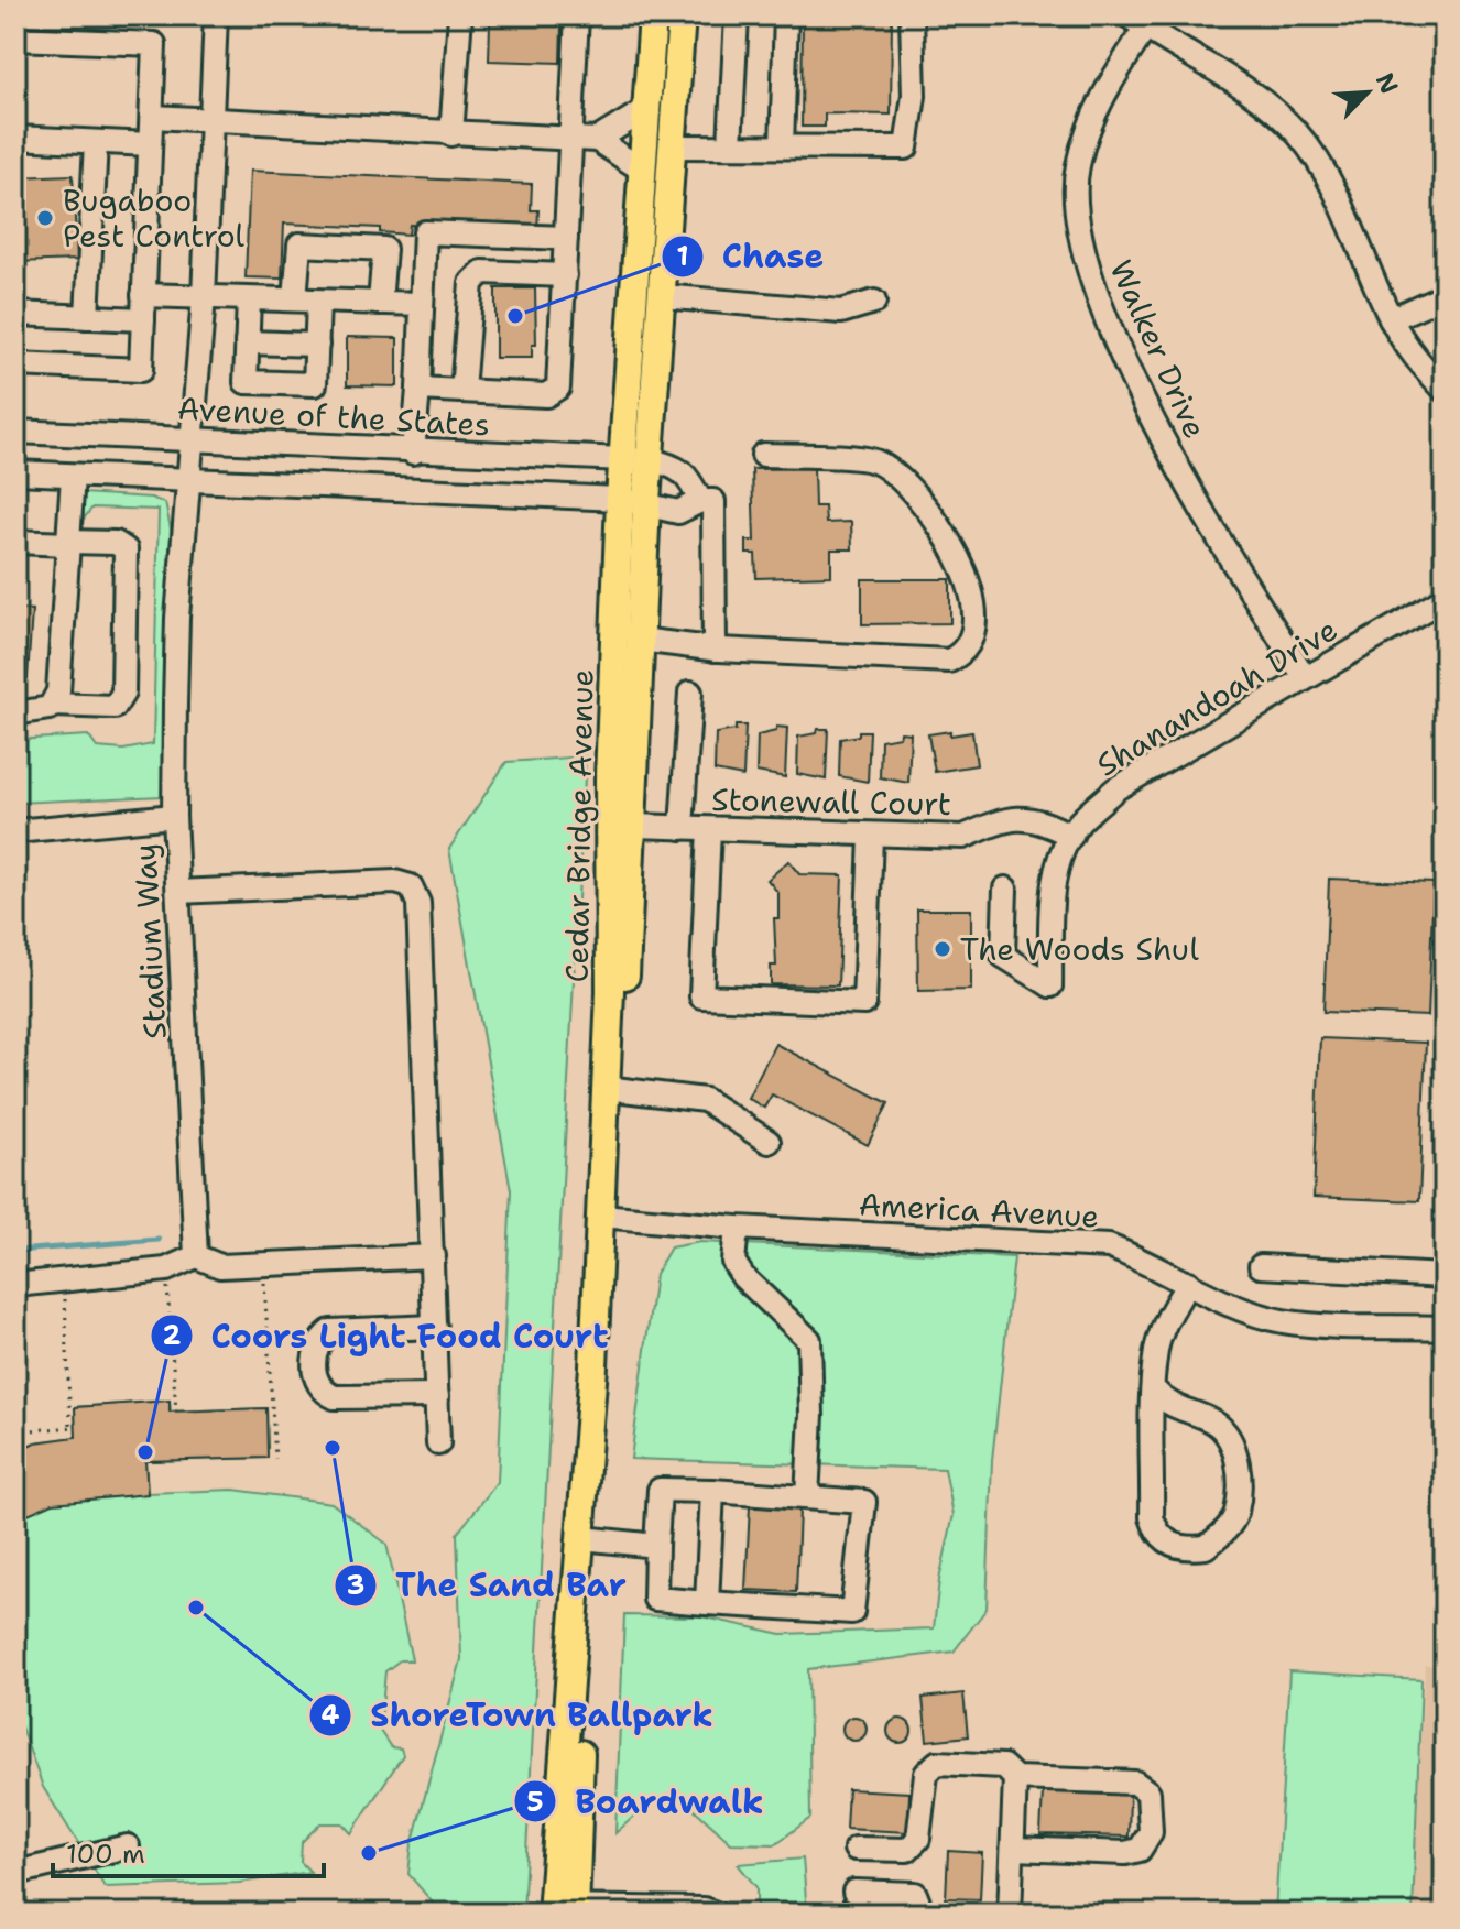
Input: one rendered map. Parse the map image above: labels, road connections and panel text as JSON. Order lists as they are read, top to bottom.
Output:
{
  "streets": {
    "main road": ["Cedar Bridge Avenue"],
    "street": [
      "Walker Drive",
      "Avenue of the States",
      "Shanandoah Drive",
      "Stonewall Court",
      "Stadium Way",
      "America Avenue"
    ]
  },
  "crossings": [
    ["Walker Drive", "Shanandoah Drive"],
    ["Avenue of the States", "Stadium Way"],
    ["Shanandoah Drive", "Stonewall Court"],
    ["Cedar Bridge Avenue", "America Avenue"]
  ],
  "places": [
    "Bugaboo Pest Control",
    "Chase",
    "The Woods Shul",
    "The Sand Bar",
    "Coors Light Food Court",
    "ShoreTown Ballpark",
    "Boardwalk"
  ],
  "scale_bar": "100 m",
  "north": "top right"
}
